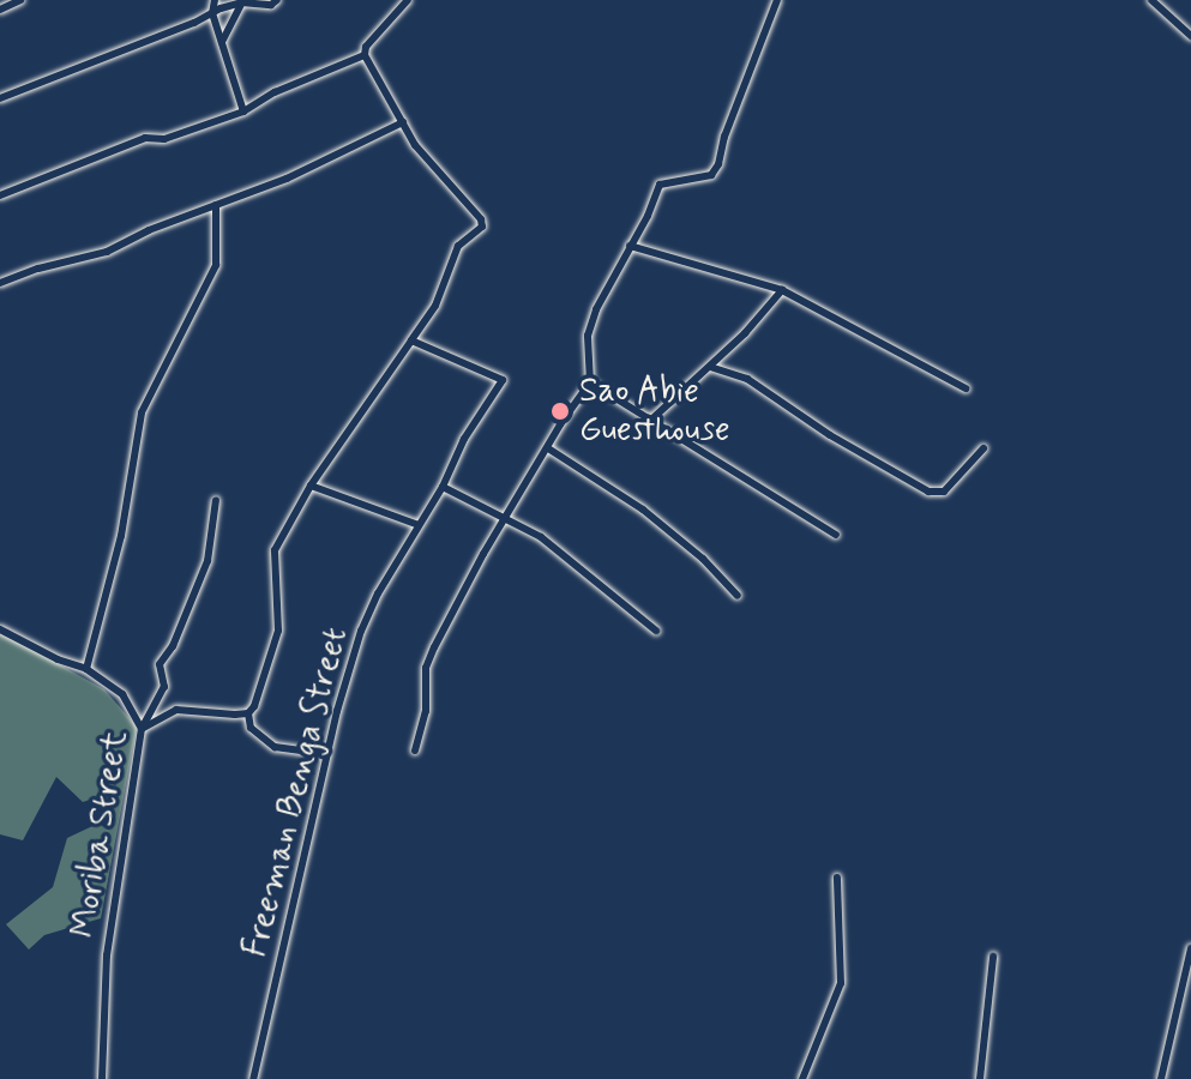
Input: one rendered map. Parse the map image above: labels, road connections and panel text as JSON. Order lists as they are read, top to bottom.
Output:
{
  "streets": {
    "street": ["Freeman Benga Street", "Moriba Street"]
  },
  "places": ["Sao Abie Guesthouse"]
}
